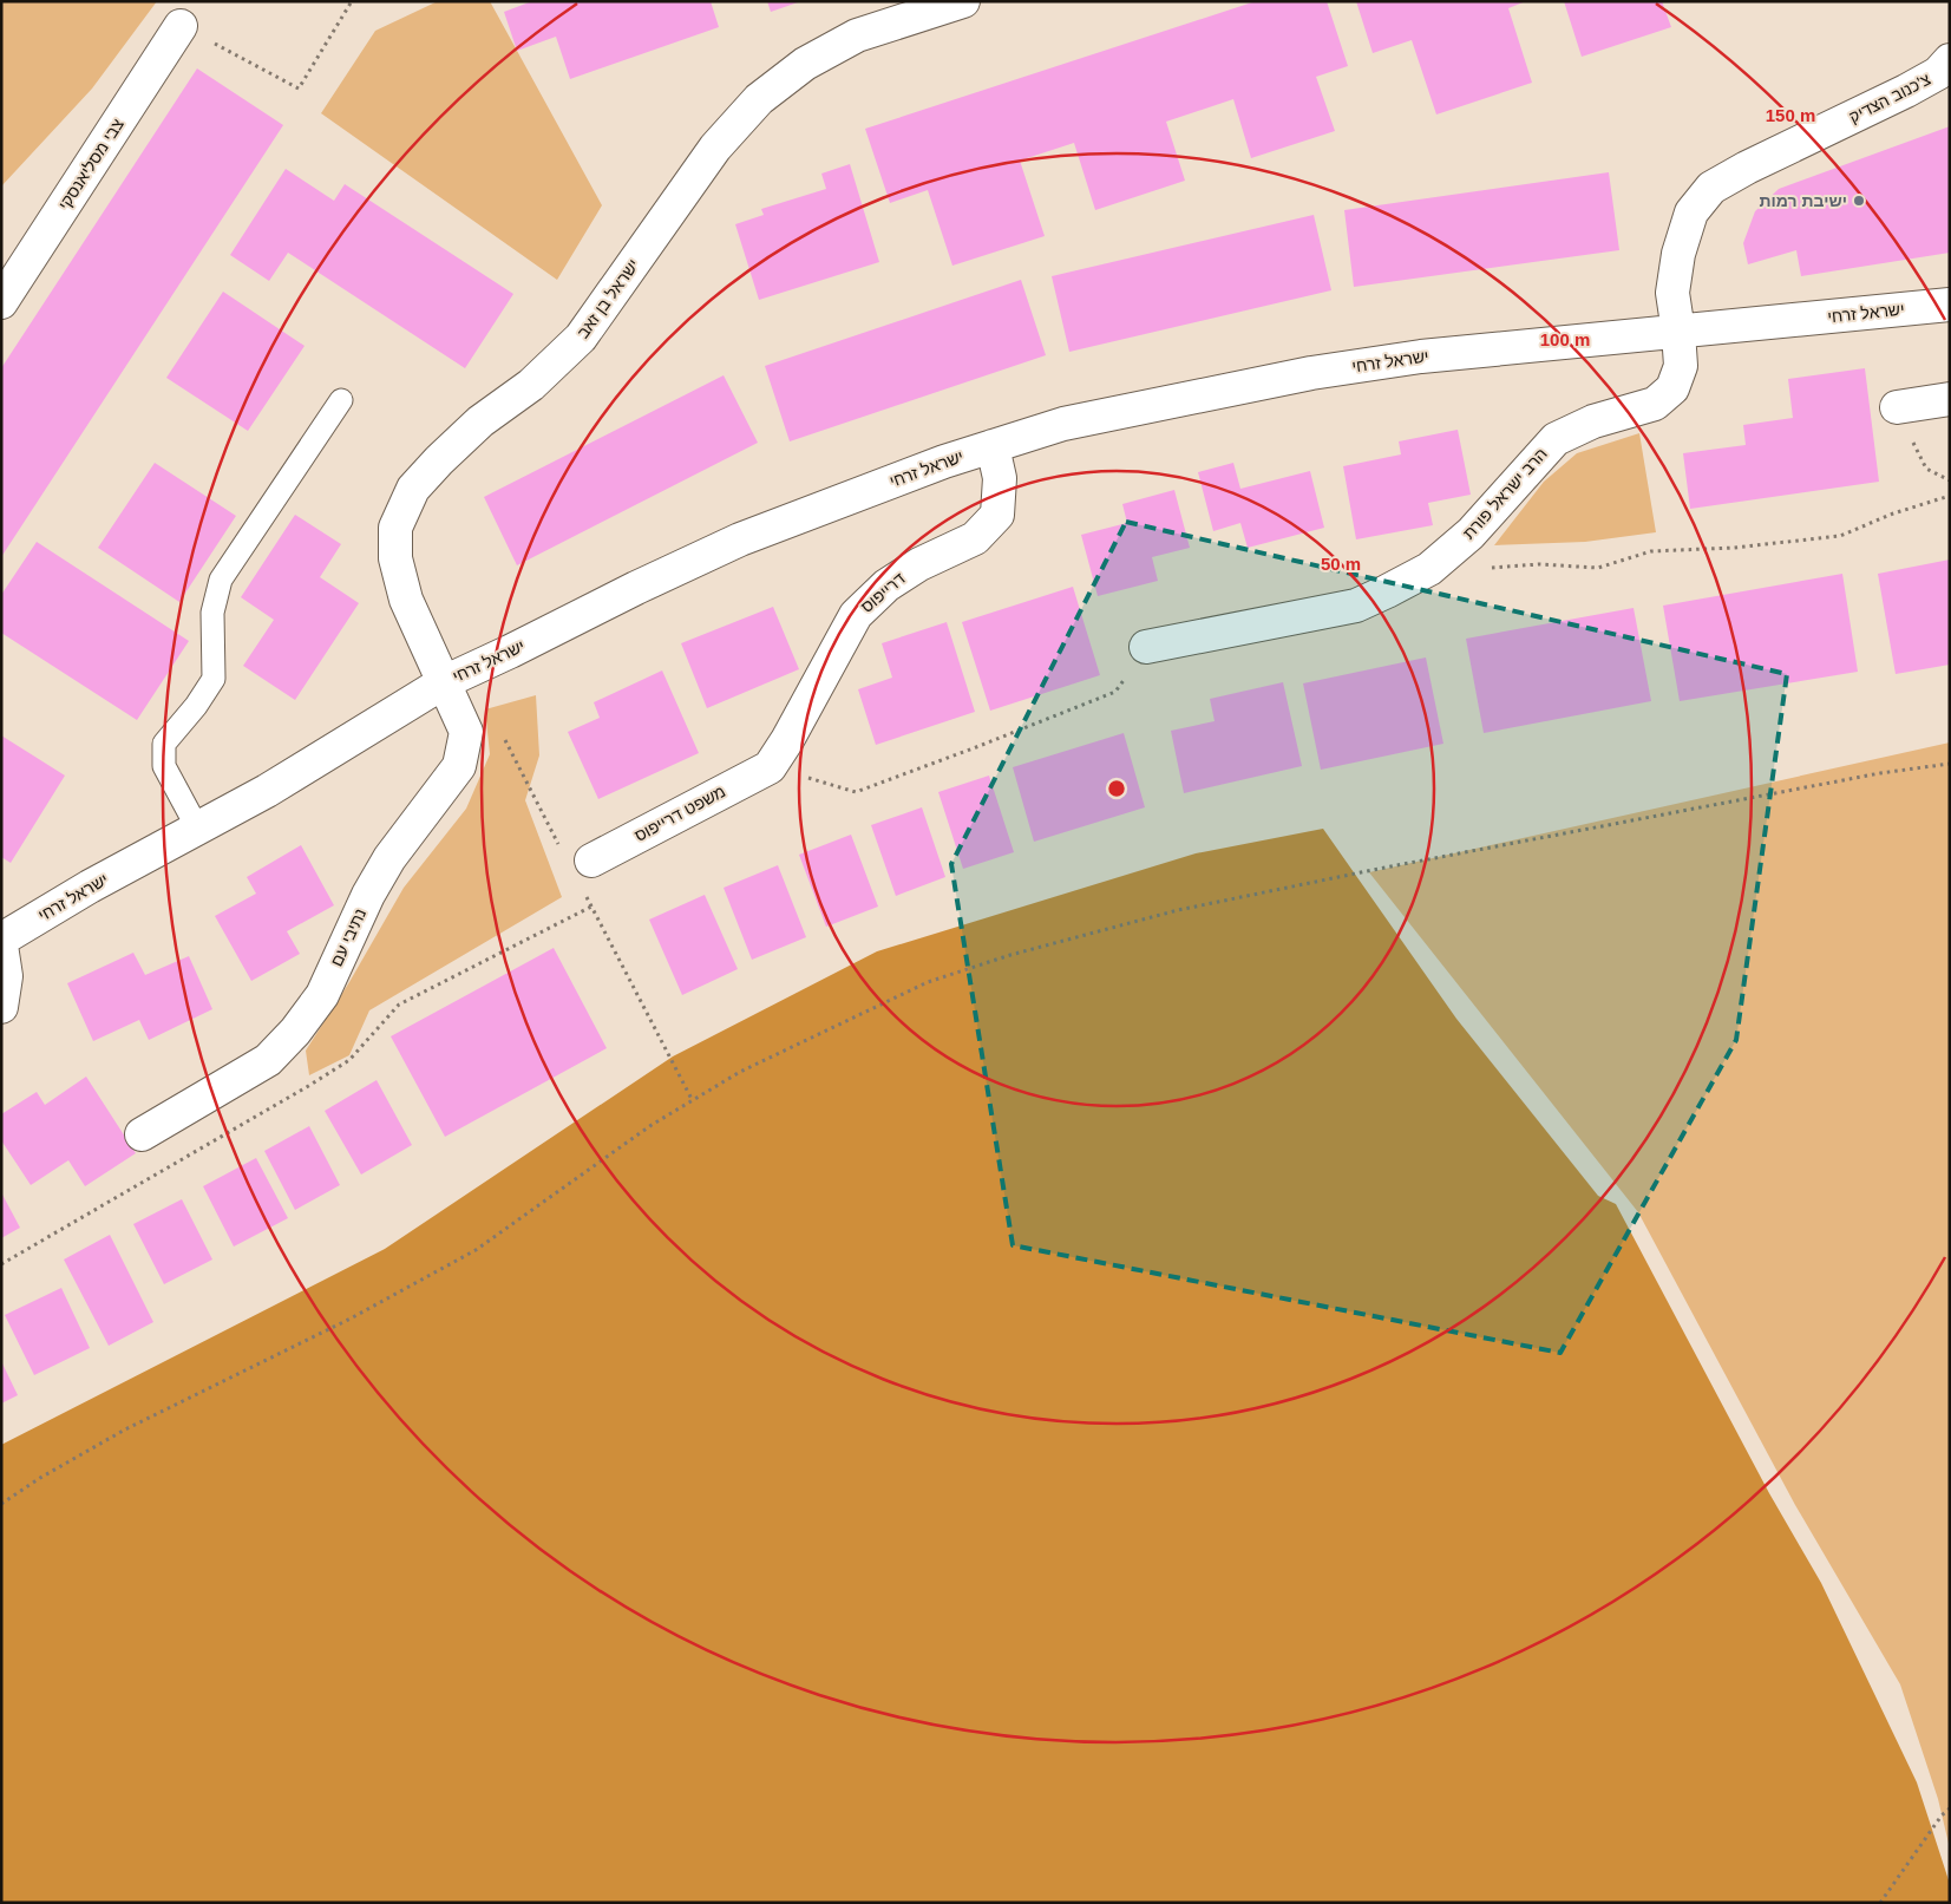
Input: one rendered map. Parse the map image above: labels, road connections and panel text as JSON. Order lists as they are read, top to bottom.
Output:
{
  "streets": {
    "street": [
      "צ'כנוב הצדיק",
      "צבי מסליאנסקי",
      "ישראל בן זאב",
      "ישראל זרחי",
      "הרב ישראל פורת",
      "דרייפוס",
      "משפט דרייפוס",
      "נתיבי עם"
    ]
  },
  "crossings": [
    ["צ'כנוב הצדיק", "ישראל זרחי"],
    ["צ'כנוב הצדיק", "הרב ישראל פורת"],
    ["ישראל בן זאב", "ישראל זרחי"],
    ["ישראל בן זאב", "נתיבי עם"],
    ["ישראל זרחי", "הרב ישראל פורת"],
    ["ישראל זרחי", "דרייפוס"],
    ["ישראל זרחי", "נתיבי עם"],
    ["דרייפוס", "משפט דרייפוס"]
  ],
  "places": ["ישיבת רמות"],
  "rings": ["150 m", "100 m", "50 m"]
}
